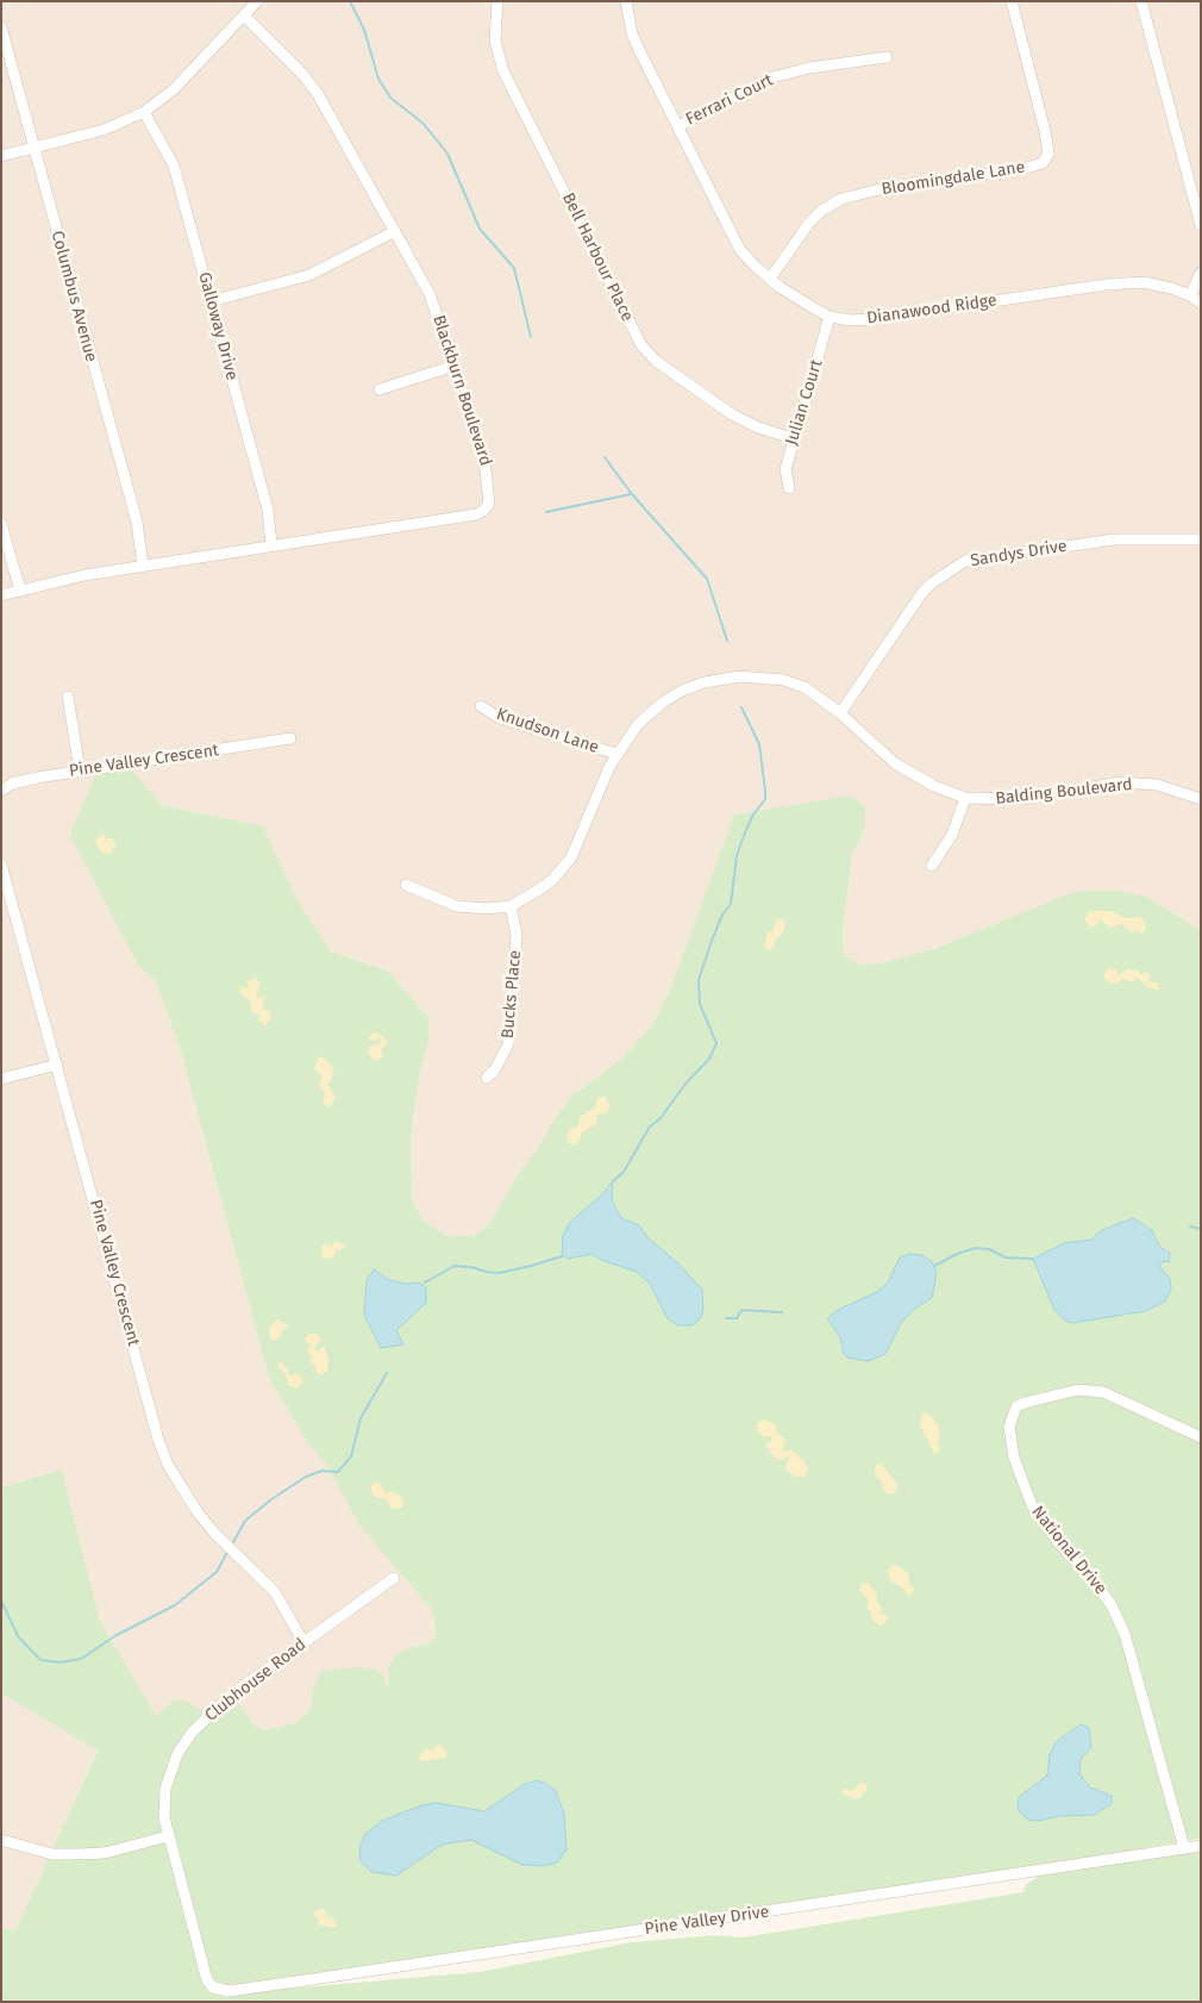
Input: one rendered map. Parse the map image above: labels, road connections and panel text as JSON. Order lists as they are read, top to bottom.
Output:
{
  "streets": {
    "street": [
      "Ferrari Court",
      "Bloomingdale Lane",
      "Bell Harbour Place",
      "Columbus Avenue",
      "Dianawood Ridge",
      "Galloway Drive",
      "Blackburn Boulevard",
      "Julian Court",
      "Sandys Drive",
      "Knudson Lane",
      "Pine Valley Crescent",
      "Balding Boulevard",
      "Bucks Place",
      "National Drive",
      "Clubhouse Road",
      "Pine Valley Drive"
    ]
  },
  "crossings": [
    ["Ferrari Court", "Dianawood Ridge"],
    ["Bloomingdale Lane", "Dianawood Ridge"],
    ["Bell Harbour Place", "Julian Court"],
    ["Columbus Avenue", "Blackburn Boulevard"],
    ["Dianawood Ridge", "Julian Court"],
    ["Galloway Drive", "Blackburn Boulevard"],
    ["Sandys Drive", "Balding Boulevard"],
    ["Knudson Lane", "Balding Boulevard"],
    ["Pine Valley Crescent", "Clubhouse Road"],
    ["Balding Boulevard", "Bucks Place"],
    ["National Drive", "Pine Valley Drive"],
    ["Clubhouse Road", "Pine Valley Drive"]
  ]
}
